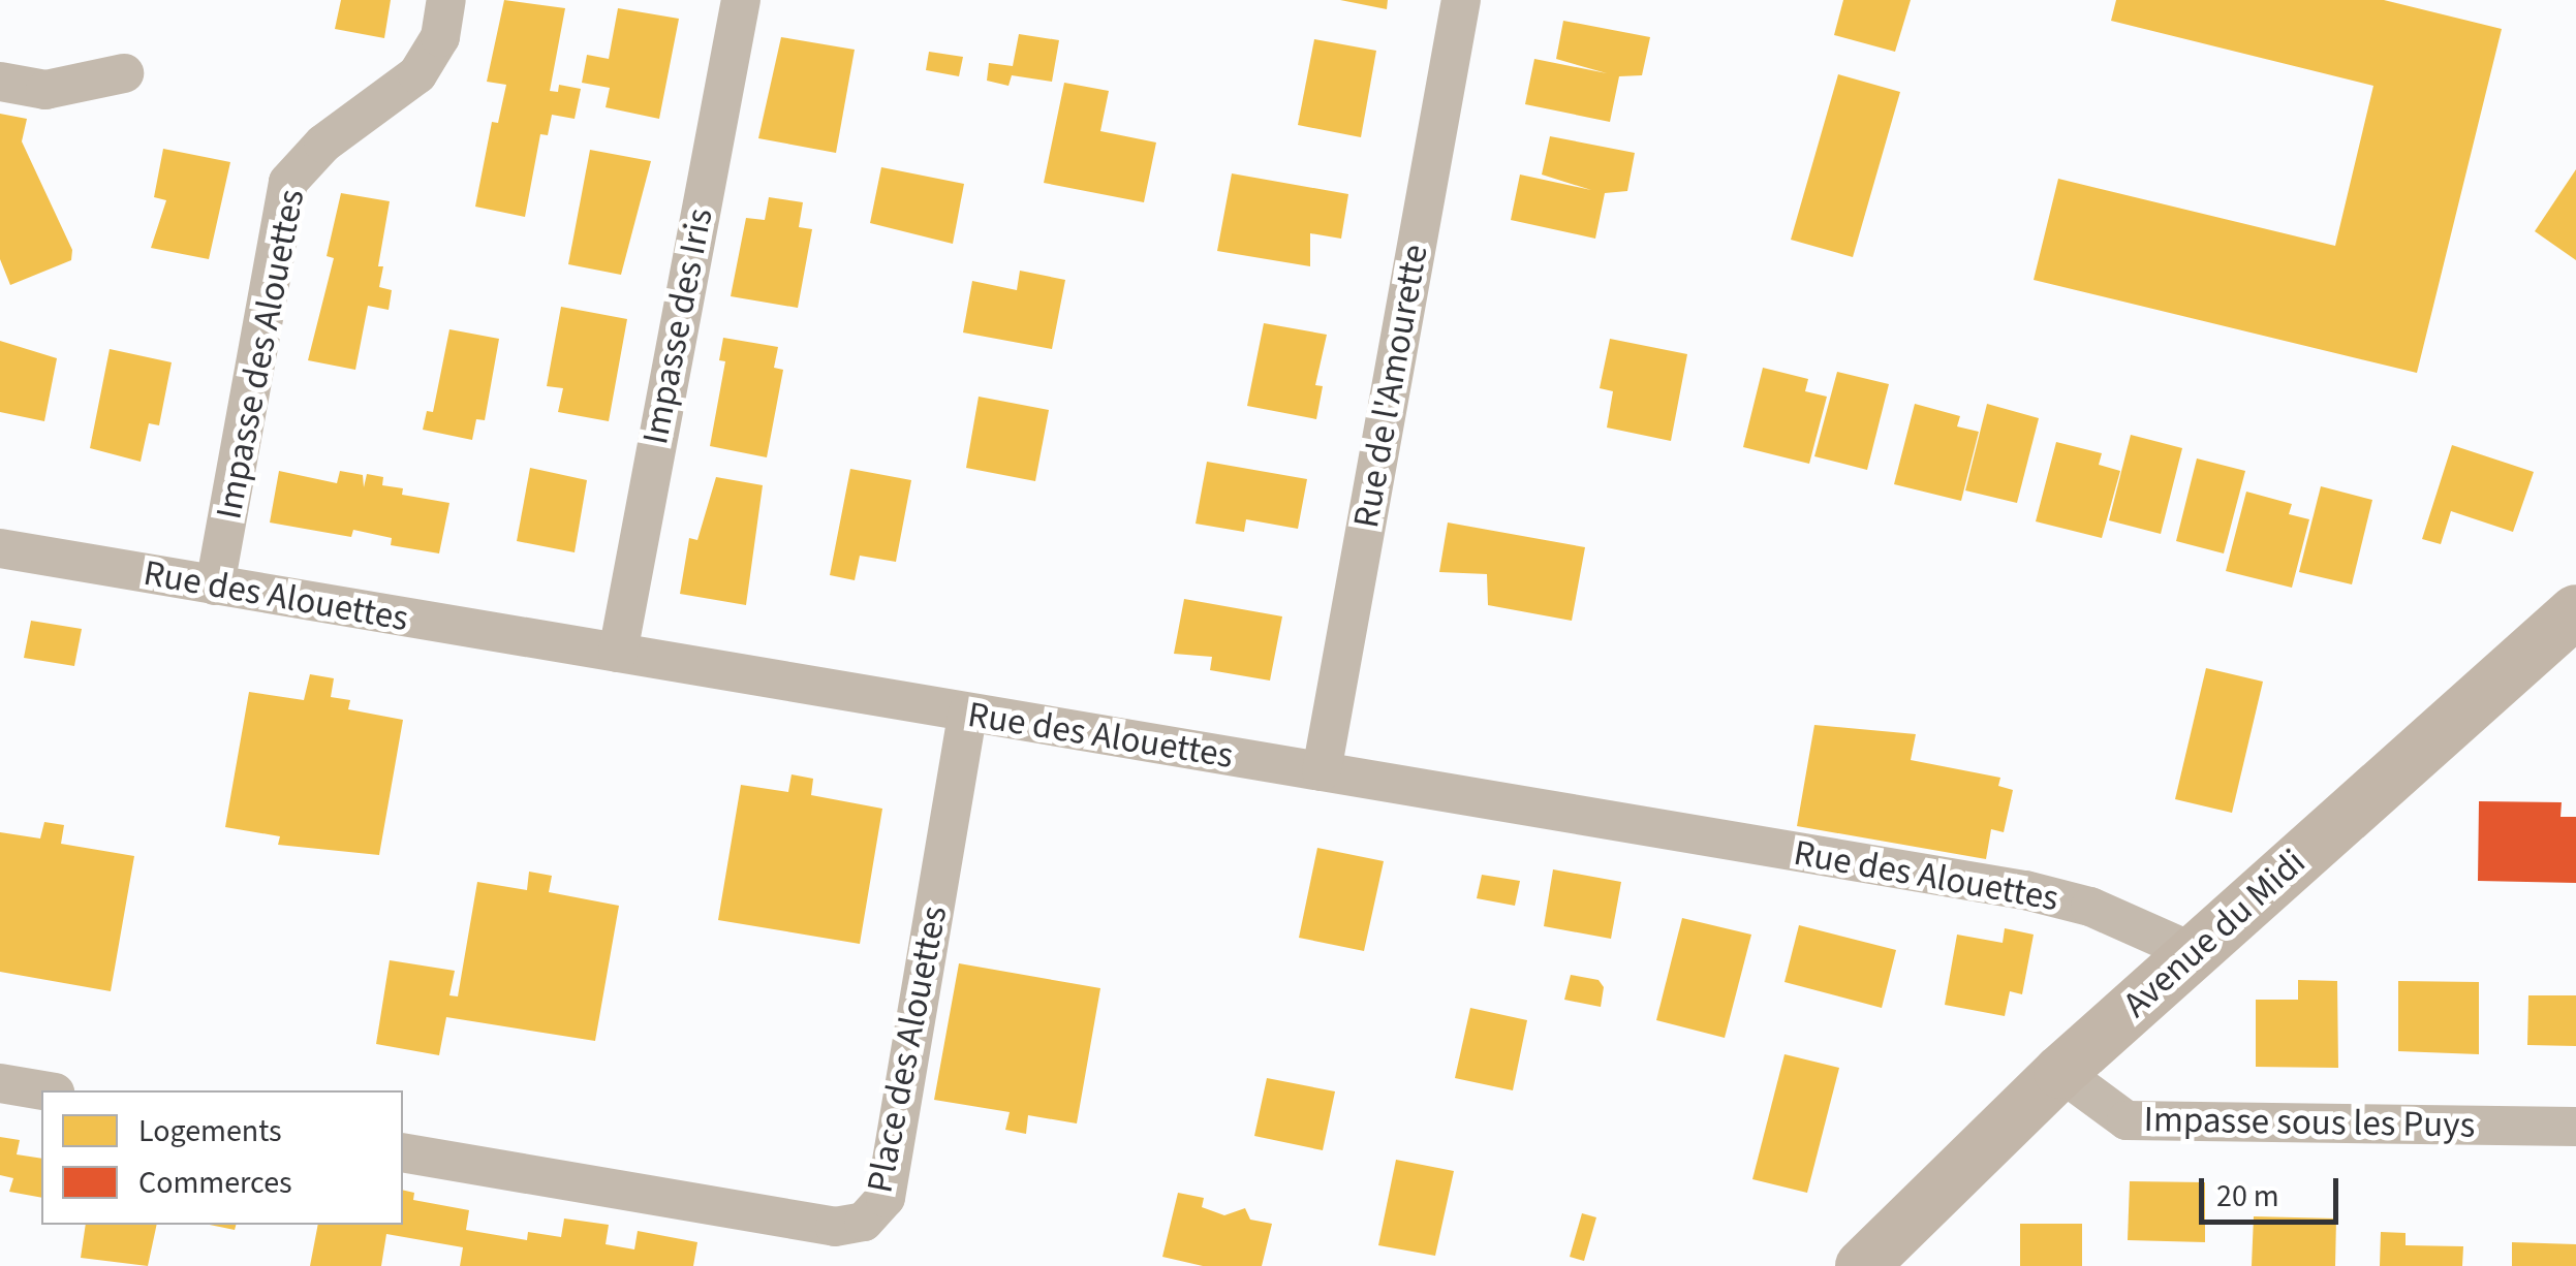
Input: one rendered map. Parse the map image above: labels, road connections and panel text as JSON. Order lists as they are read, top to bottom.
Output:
{
  "streets": {
    "street": [
      "Impasse des Iris",
      "Impasse des Alouettes",
      "Rue de l'Amourette",
      "Rue des Alouettes",
      "Avenue du Midi",
      "Place des Alouettes",
      "Impasse sous les Puys"
    ]
  },
  "crossings": [
    ["Impasse des Iris", "Rue des Alouettes"],
    ["Impasse des Alouettes", "Rue des Alouettes"],
    ["Rue de l'Amourette", "Rue des Alouettes"],
    ["Rue des Alouettes", "Avenue du Midi"],
    ["Rue des Alouettes", "Place des Alouettes"],
    ["Avenue du Midi", "Impasse sous les Puys"]
  ],
  "legend": ["Logements", "Commerces"],
  "scale_bar": "20 m"
}
